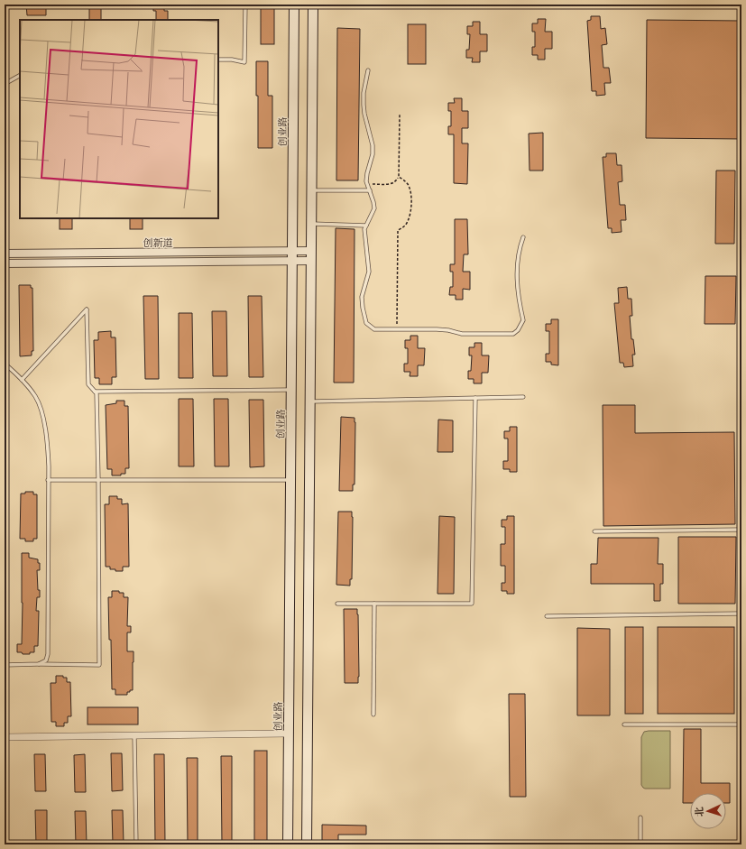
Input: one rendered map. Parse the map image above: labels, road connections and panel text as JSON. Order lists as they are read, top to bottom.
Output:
{
  "streets": {
    "main road": ["创业路"],
    "street": ["创新道"]
  },
  "crossings": [
    ["创业路", "创新道"]
  ],
  "north": "left"
}
